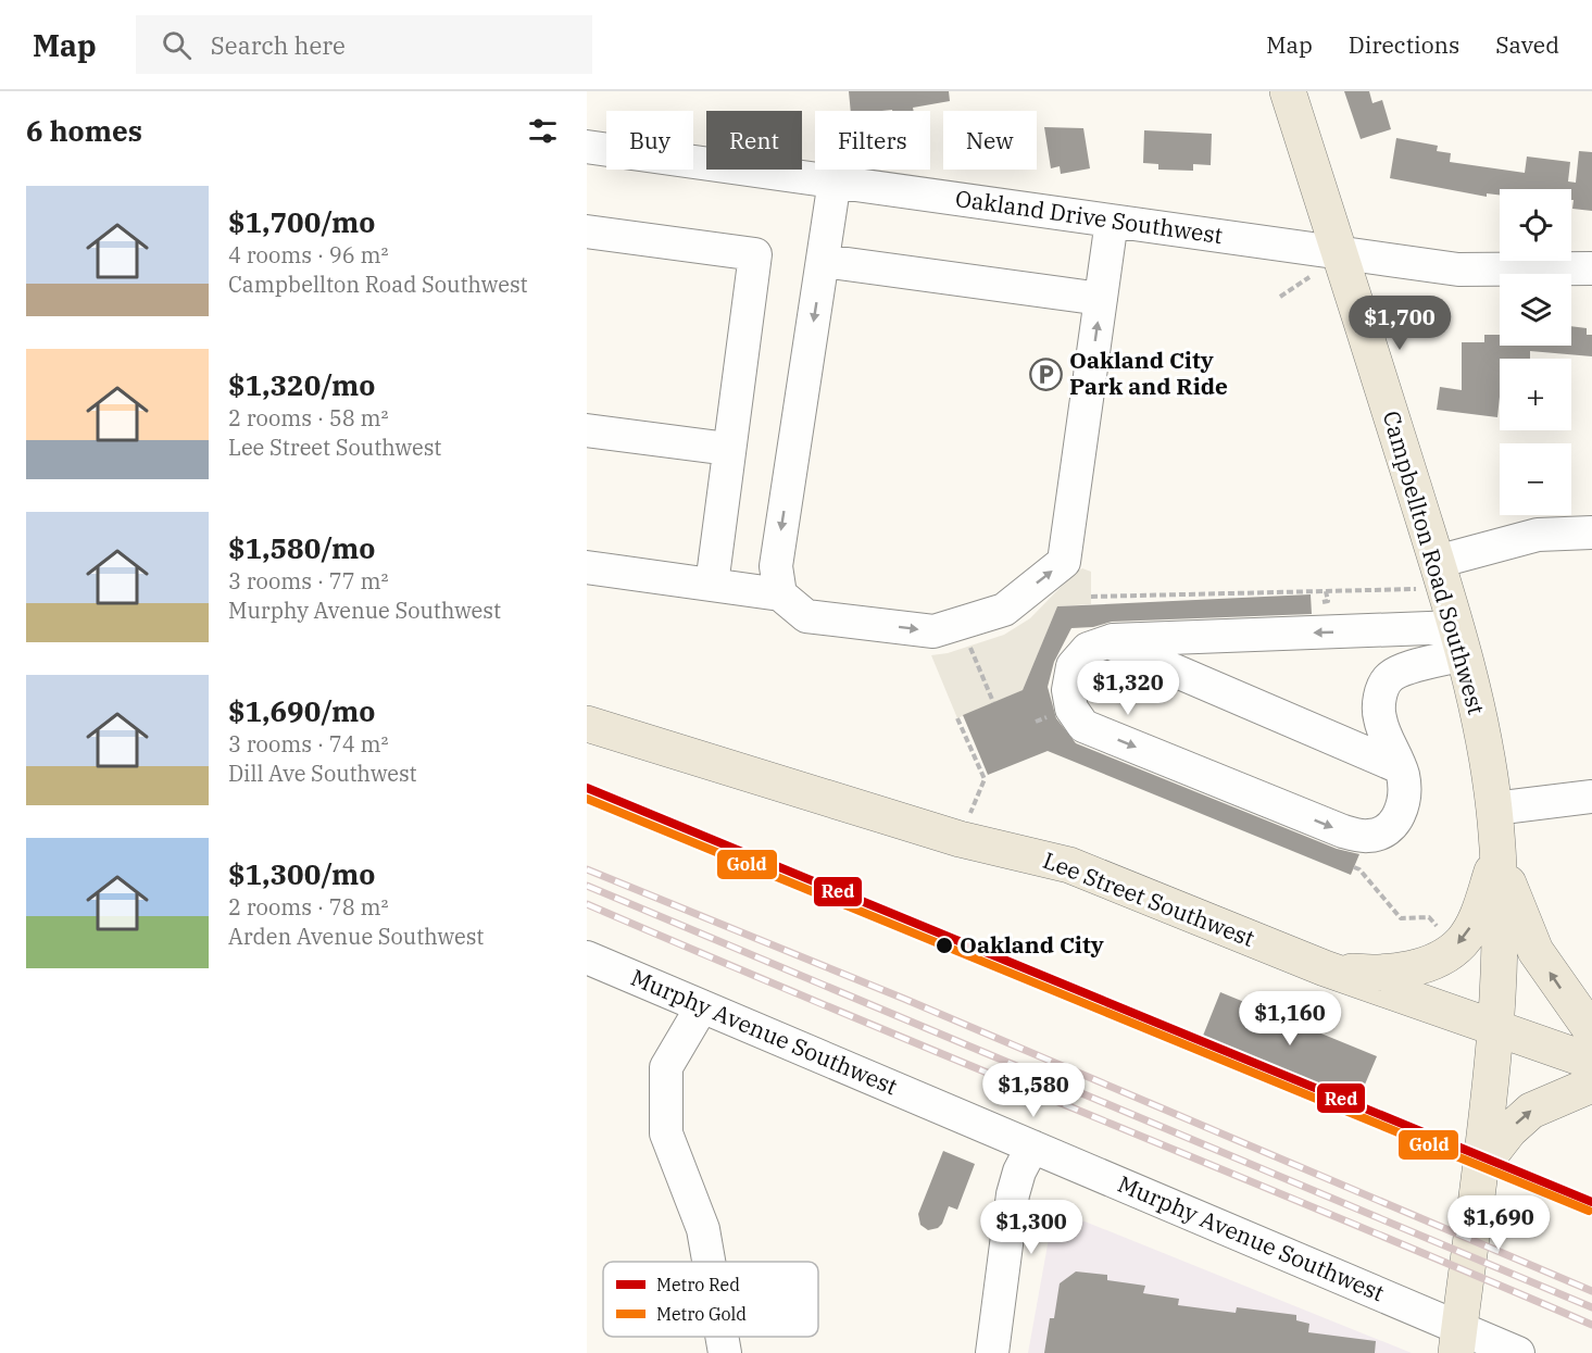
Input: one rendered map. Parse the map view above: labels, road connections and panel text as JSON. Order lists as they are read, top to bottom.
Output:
{
  "streets": {
    "main road": ["Campbellton Road Southwest", "Lee Street Southwest"],
    "street": ["Oakland Drive Southwest", "Murphy Avenue Southwest"]
  },
  "crossings": [
    ["Oakland Drive Southwest", "Campbellton Road Southwest"],
    ["Campbellton Road Southwest", "Lee Street Southwest"],
    ["Campbellton Road Southwest", "Murphy Avenue Southwest"]
  ],
  "places": {
    "parking": ["Oakland City Park and Ride"],
    "other": ["Oakland City"]
  },
  "lines": ["metro line Red", "metro line Gold"],
  "legend": ["Metro Red", "Metro Gold"],
  "page": {
    "header": "Map",
    "search": "Search here",
    "nav": ["Map", "Directions", "Saved"],
    "heading": "6 homes",
    "chip": [
      "Buy",
      "Rent",
      "Filters",
      "New"
    ],
    "list": [
      {
        "name": "$1,700/mo",
        "note": "4 rooms · 96 m² · Campbellton Road Southwest"
      },
      {
        "name": "$1,320/mo",
        "note": "2 rooms · 58 m² · Lee Street Southwest"
      },
      {
        "name": "$1,580/mo",
        "note": "3 rooms · 77 m² · Murphy Avenue Southwest"
      },
      {
        "name": "$1,690/mo",
        "note": "3 rooms · 74 m² · Dill Ave Southwest"
      },
      {
        "name": "$1,300/mo",
        "note": "2 rooms · 78 m² · Arden Avenue Southwest"
      }
    ],
    "map_buttons": ["+", "−"],
    "price": [
      "$1,700",
      "$1,320",
      "$1,160",
      "$1,580",
      "$1,690",
      "$1,300"
    ]
  }
}
